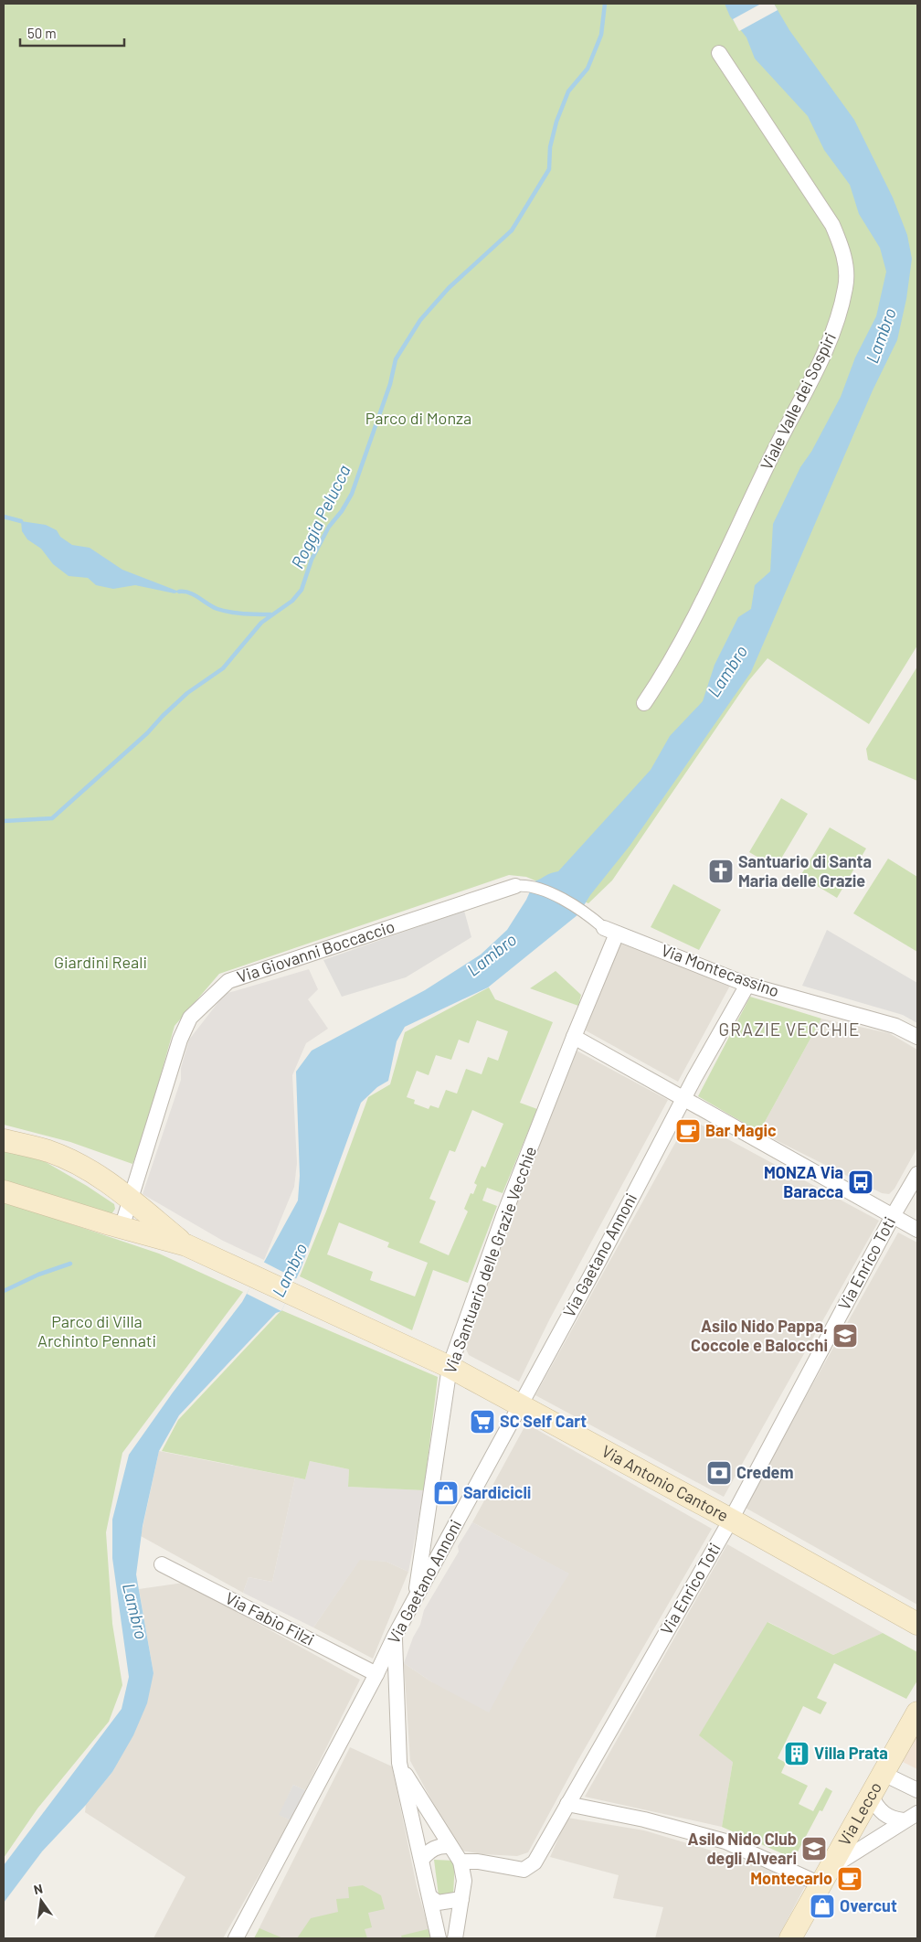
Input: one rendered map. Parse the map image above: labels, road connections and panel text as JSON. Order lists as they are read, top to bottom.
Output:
{
  "streets": {
    "main road": ["Via Antonio Cantore", "Via Lecco"],
    "street": [
      "Viale Valle dei Sospiri",
      "Via Giovanni Boccaccio",
      "Via Montecassino",
      "Via Gaetano Annoni",
      "Via Santuario delle Grazie Vecchie",
      "Via Enrico Toti",
      "Via Fabio Filzi"
    ]
  },
  "crossings": [
    ["Via Giovanni Boccaccio", "Via Montecassino"],
    ["Via Montecassino", "Via Gaetano Annoni"],
    ["Via Montecassino", "Via Santuario delle Grazie Vecchie"],
    ["Via Gaetano Annoni", "Via Santuario delle Grazie Vecchie"],
    ["Via Gaetano Annoni", "Via Antonio Cantore"],
    ["Via Gaetano Annoni", "Via Fabio Filzi"],
    ["Via Santuario delle Grazie Vecchie", "Via Antonio Cantore"],
    ["Via Enrico Toti", "Via Antonio Cantore"]
  ],
  "districts": ["GRAZIE VECCHIE"],
  "water": ["Lambro", "Roggia Pelucca"],
  "parks": ["Parco di Monza", "Giardini Reali", "Parco di Villa Archinto Pennati"],
  "places": {
    "church": ["Santuario di Santa Maria delle Grazie"],
    "cafe": ["Bar Magic", "Montecarlo"],
    "bus stop": ["MONZA Via Baracca"],
    "school or university": ["Asilo Nido Pappa, Coccole e Balocchi", "Asilo Nido Club degli Alveari"],
    "supermarket": ["SC Self Cart"],
    "bank": ["Credem"],
    "shop": ["Sardicicli", "Overcut"],
    "building": ["Villa Prata"]
  },
  "scale_bar": "50 m",
  "north": "top"
}
